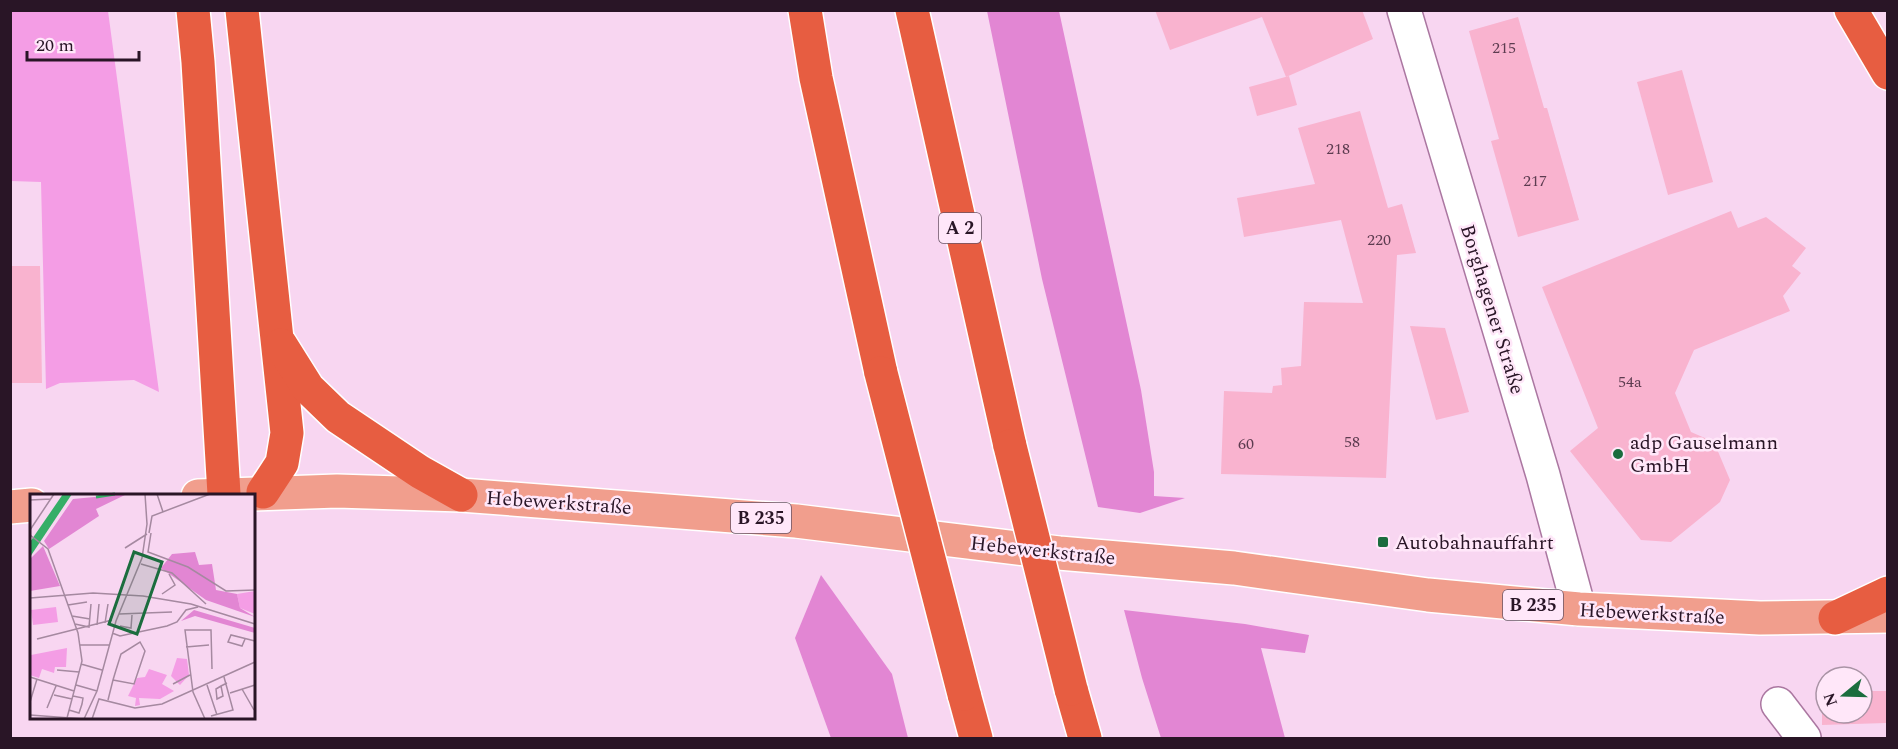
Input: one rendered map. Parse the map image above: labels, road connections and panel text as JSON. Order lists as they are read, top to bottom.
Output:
{
  "streets": {
    "highway": ["A 2"],
    "main road": ["Hebewerkstraße", "B 235"],
    "street": ["Borghagener Straße"]
  },
  "crossings": [
    ["Borghagener Straße", "Hebewerkstraße"]
  ],
  "places": {
    "other": ["adp Gauselmann GmbH"],
    "transit": ["Autobahnauffahrt"]
  },
  "house_numbers": [
    "215",
    "218",
    "217",
    "220",
    "54a",
    "58",
    "60"
  ],
  "scale_bar": "20 m",
  "north": "left"
}
